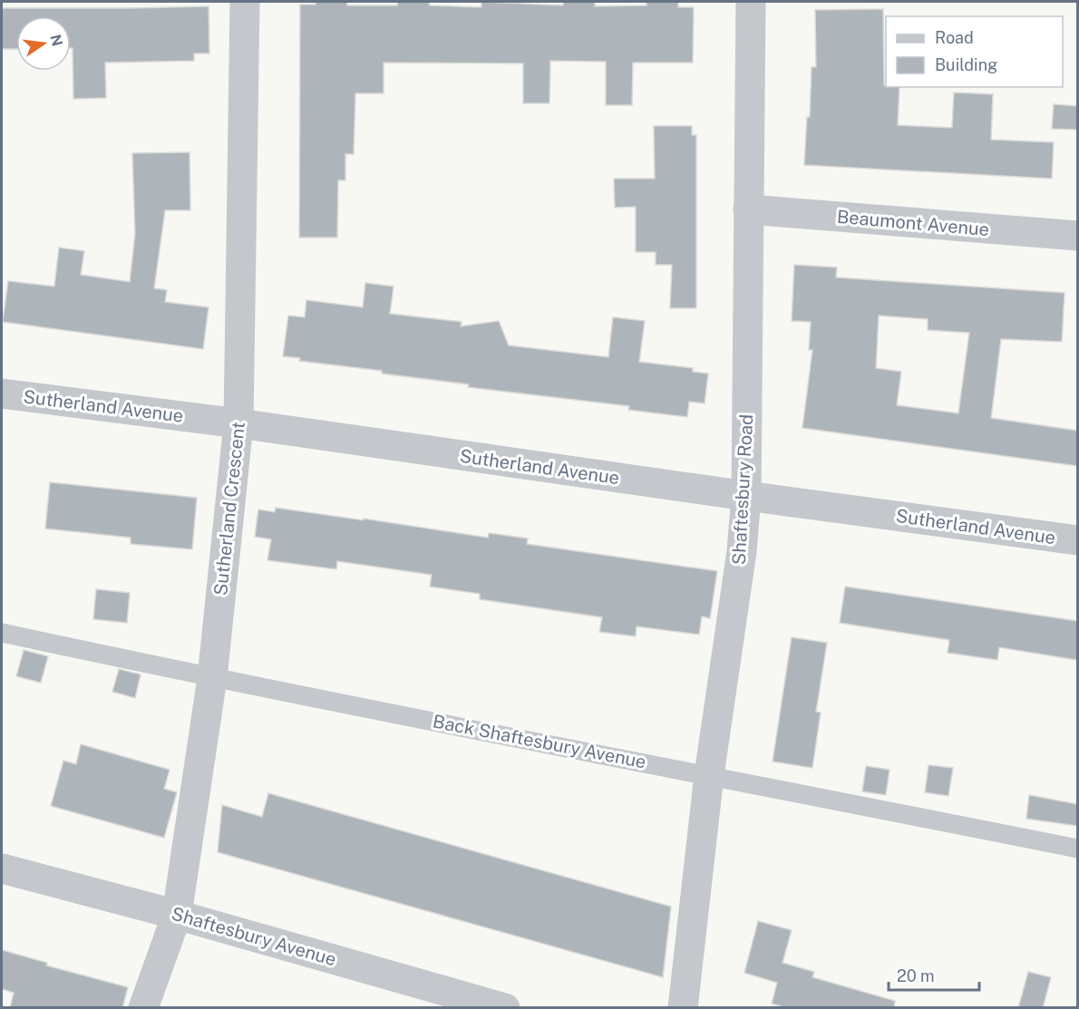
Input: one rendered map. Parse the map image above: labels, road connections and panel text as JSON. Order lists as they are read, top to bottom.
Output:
{
  "streets": {
    "street": [
      "Beaumont Avenue",
      "Sutherland Avenue",
      "Shaftesbury Road",
      "Sutherland Crescent",
      "Shaftesbury Avenue"
    ],
    "lane": ["Back Shaftesbury Avenue"]
  },
  "crossings": [
    ["Beaumont Avenue", "Shaftesbury Road"],
    ["Sutherland Avenue", "Shaftesbury Road"],
    ["Sutherland Avenue", "Sutherland Crescent"],
    ["Shaftesbury Road", "Back Shaftesbury Avenue"],
    ["Sutherland Crescent", "Back Shaftesbury Avenue"],
    ["Sutherland Crescent", "Shaftesbury Avenue"]
  ],
  "legend": ["Road", "Building"],
  "scale_bar": "20 m",
  "north": "right"
}
